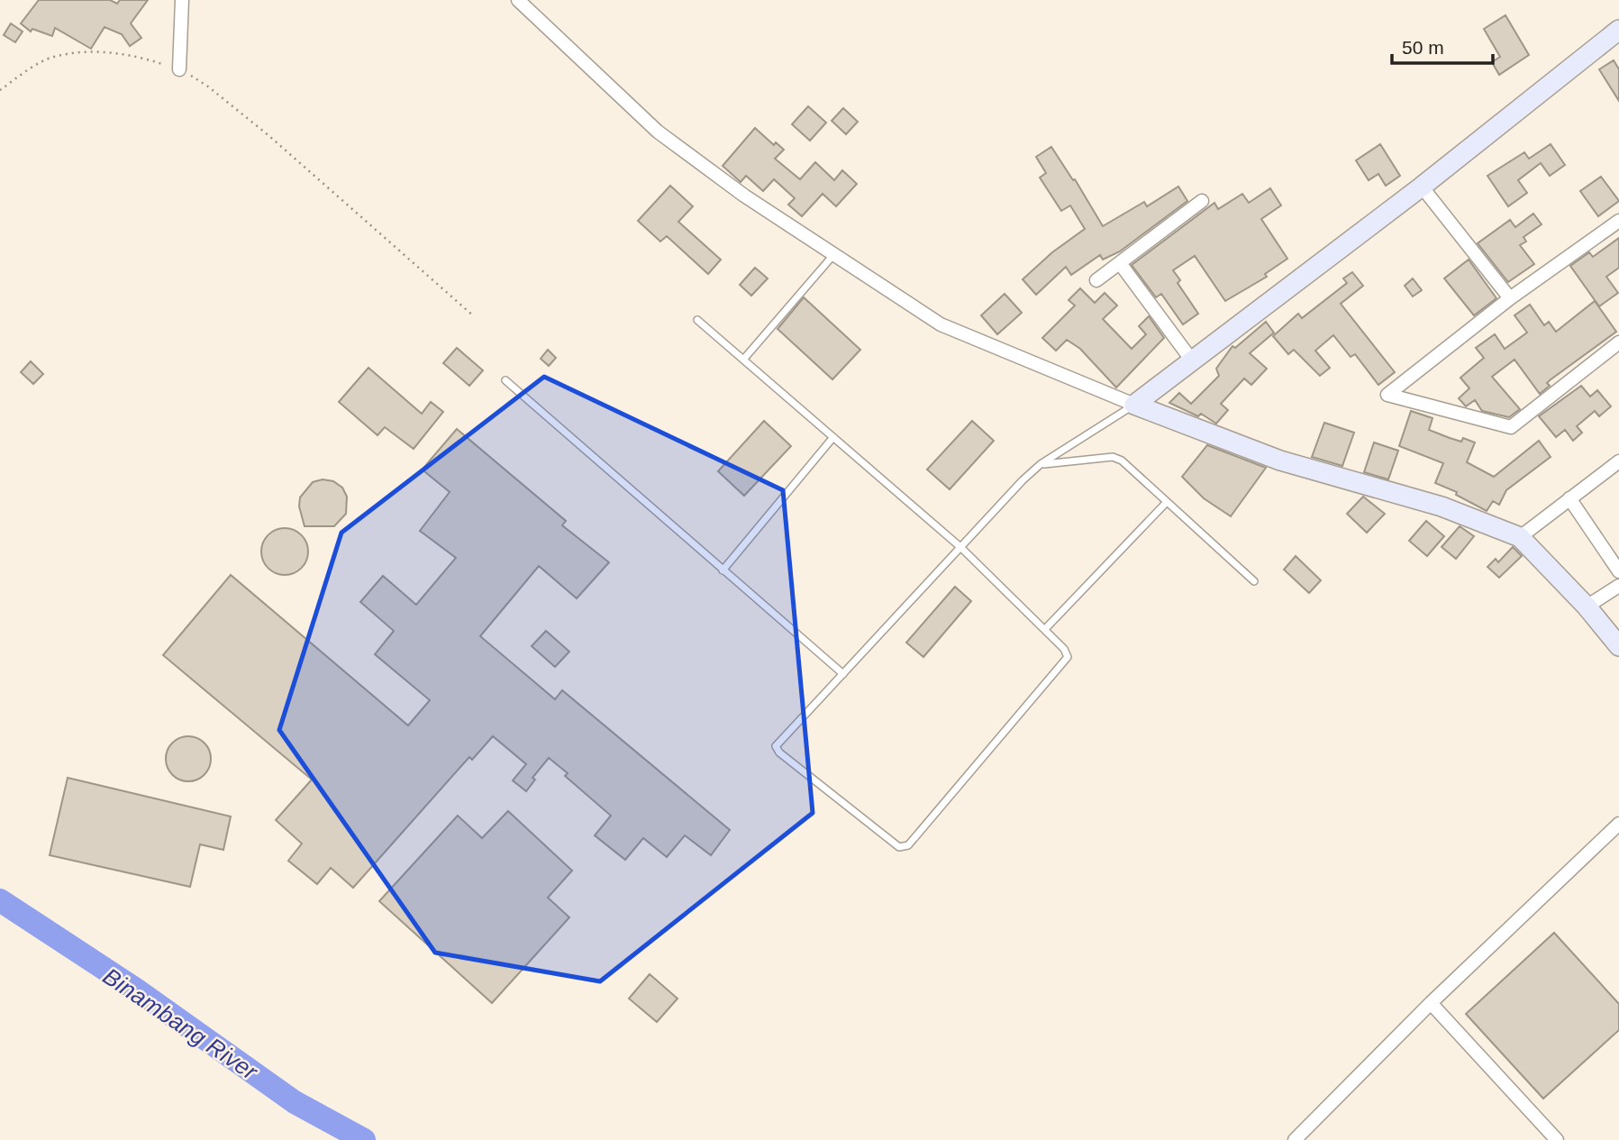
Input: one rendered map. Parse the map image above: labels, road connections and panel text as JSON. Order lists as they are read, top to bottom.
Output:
{
  "water": ["Binambang River"],
  "scale_bar": "50 m"
}
